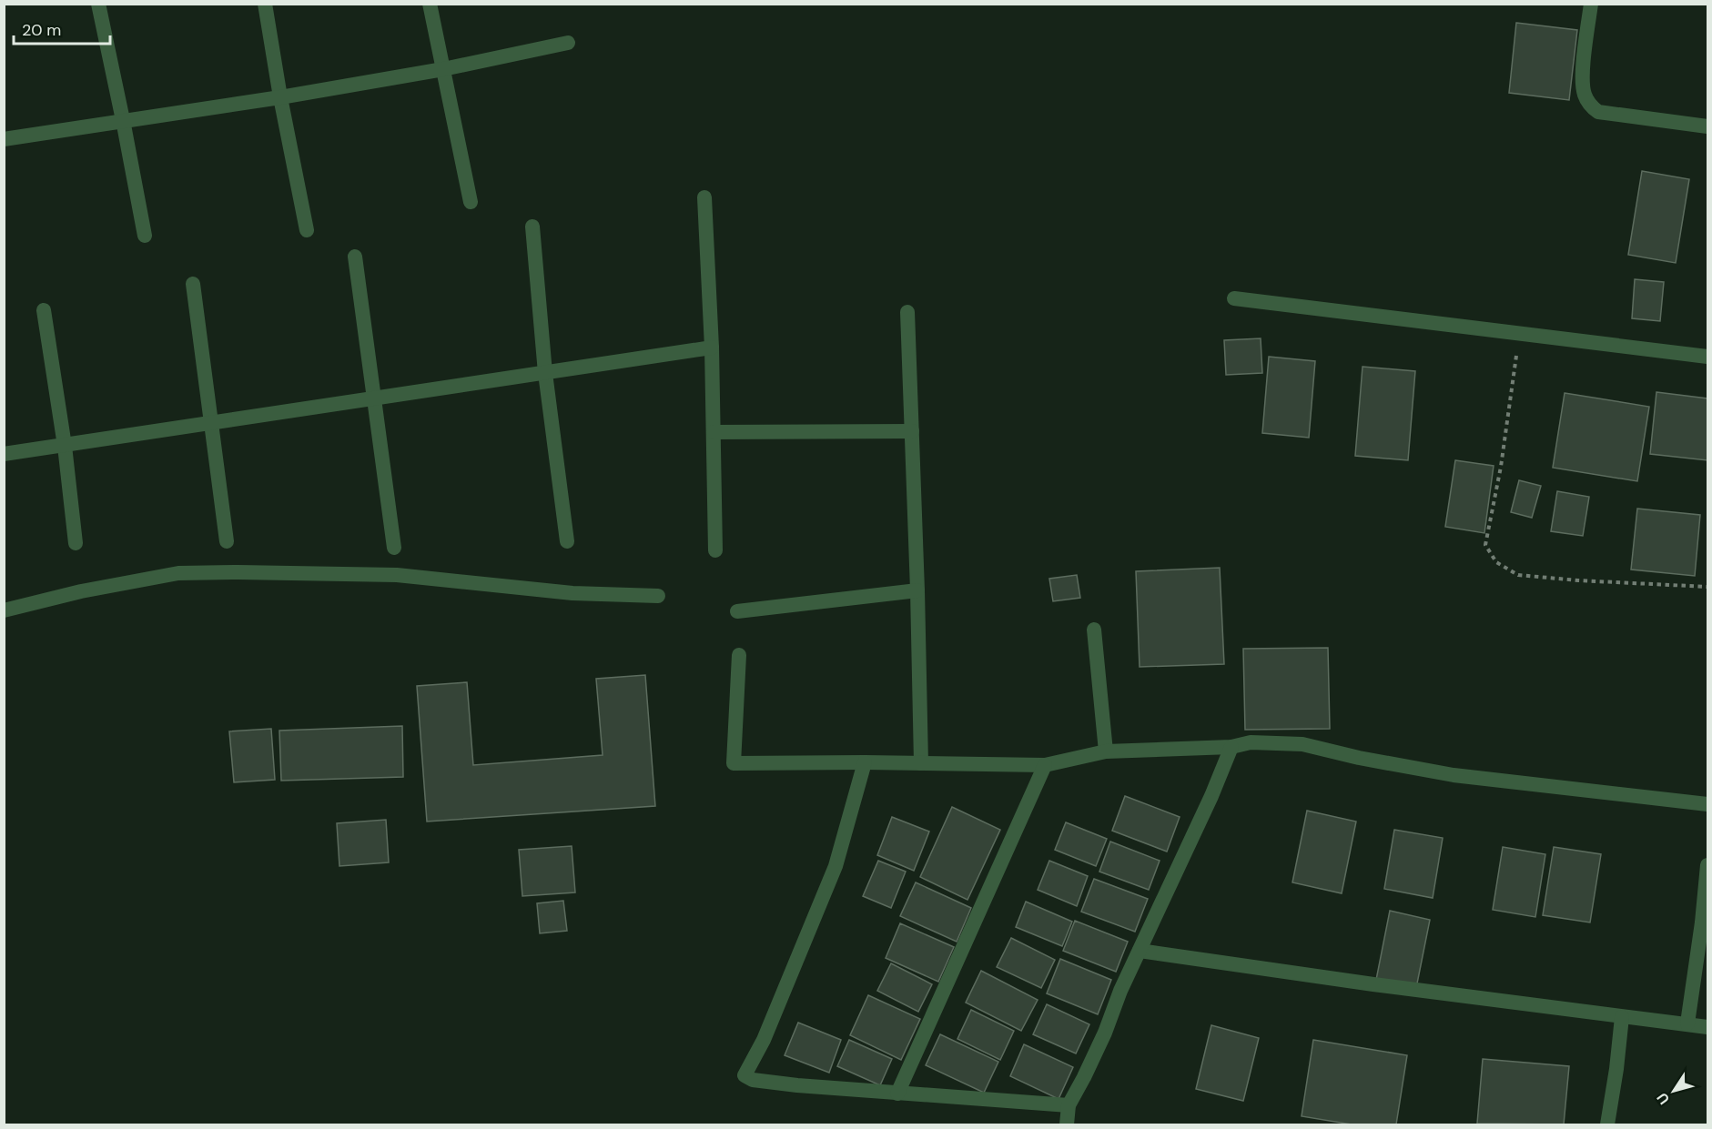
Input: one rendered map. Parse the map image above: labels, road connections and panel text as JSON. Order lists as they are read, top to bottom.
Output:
{
  "scale_bar": "20 m",
  "north": "bottom left"
}
